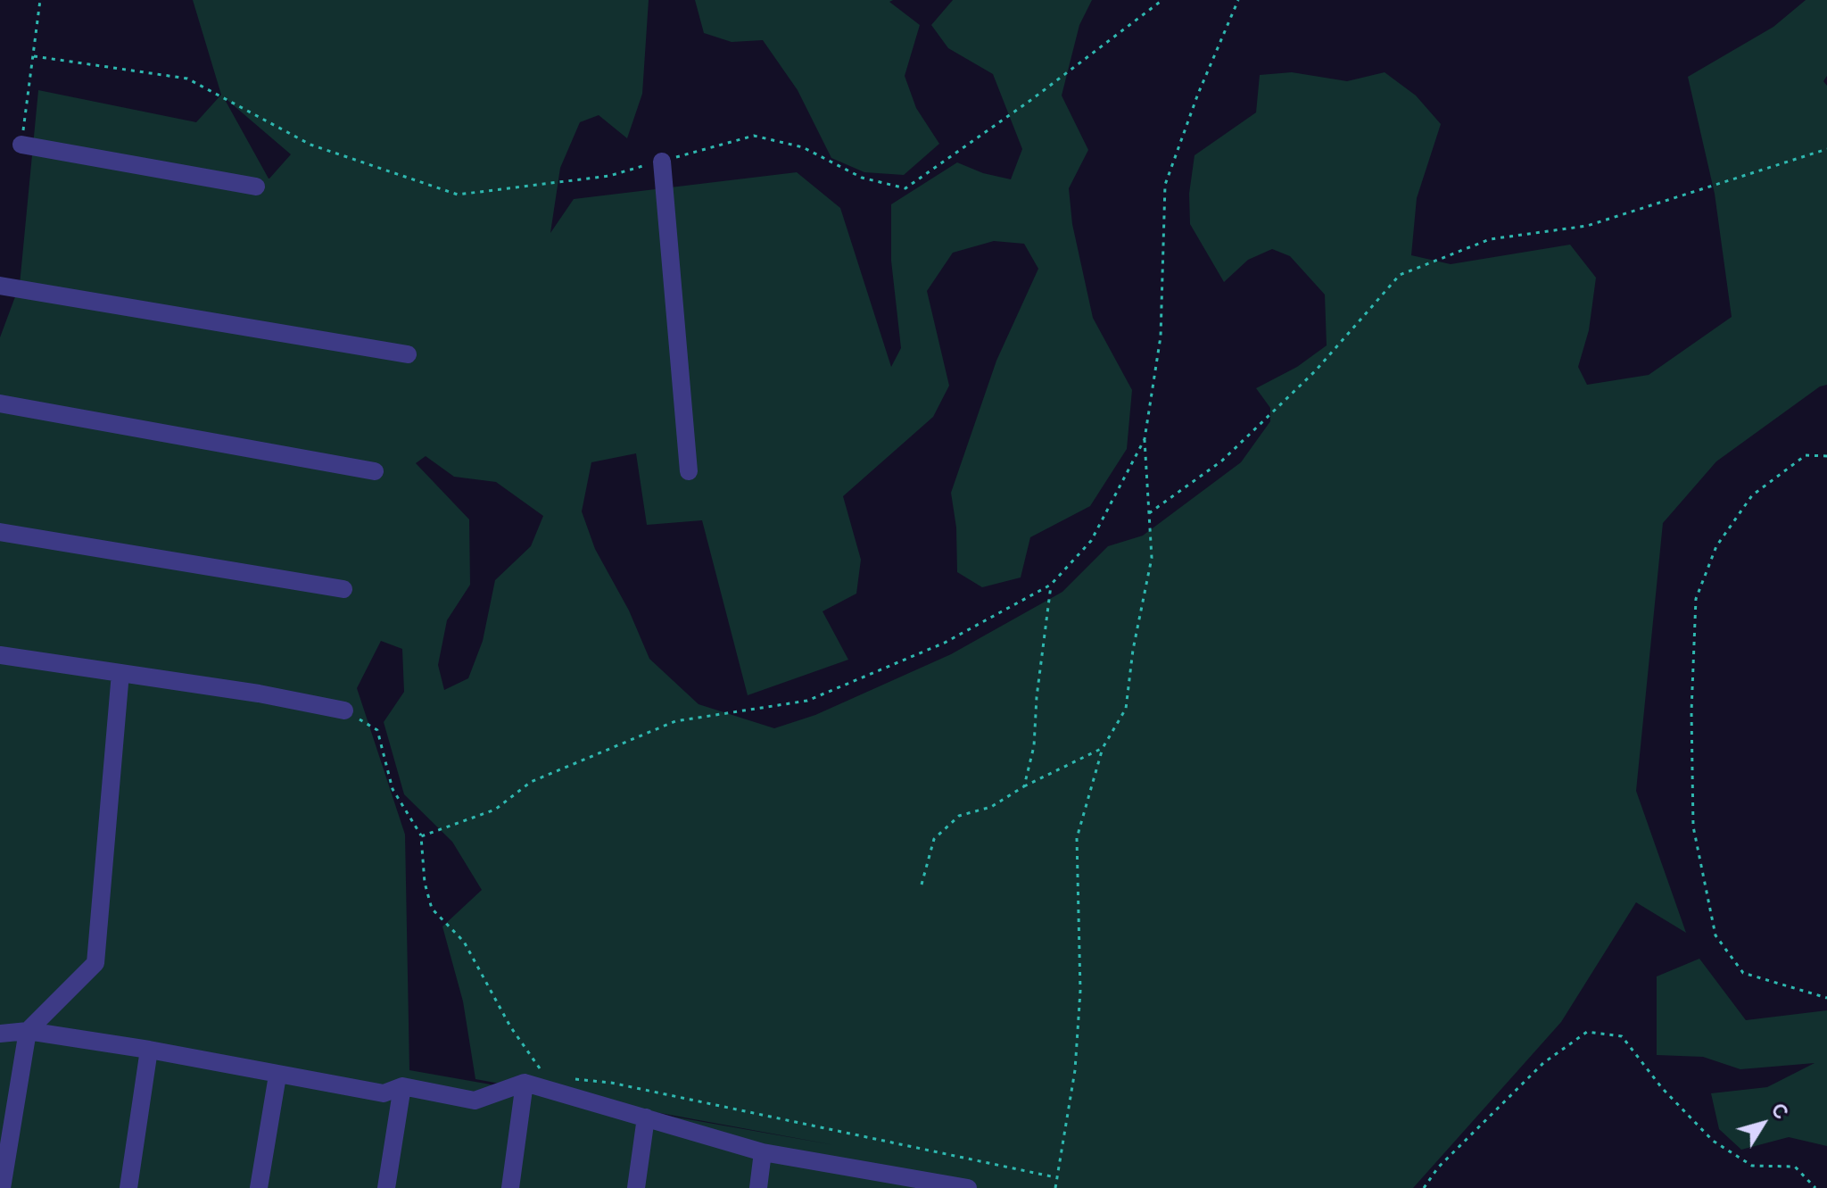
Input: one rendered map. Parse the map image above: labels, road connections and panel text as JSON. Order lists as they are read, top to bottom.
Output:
{
  "north": "top right"
}
